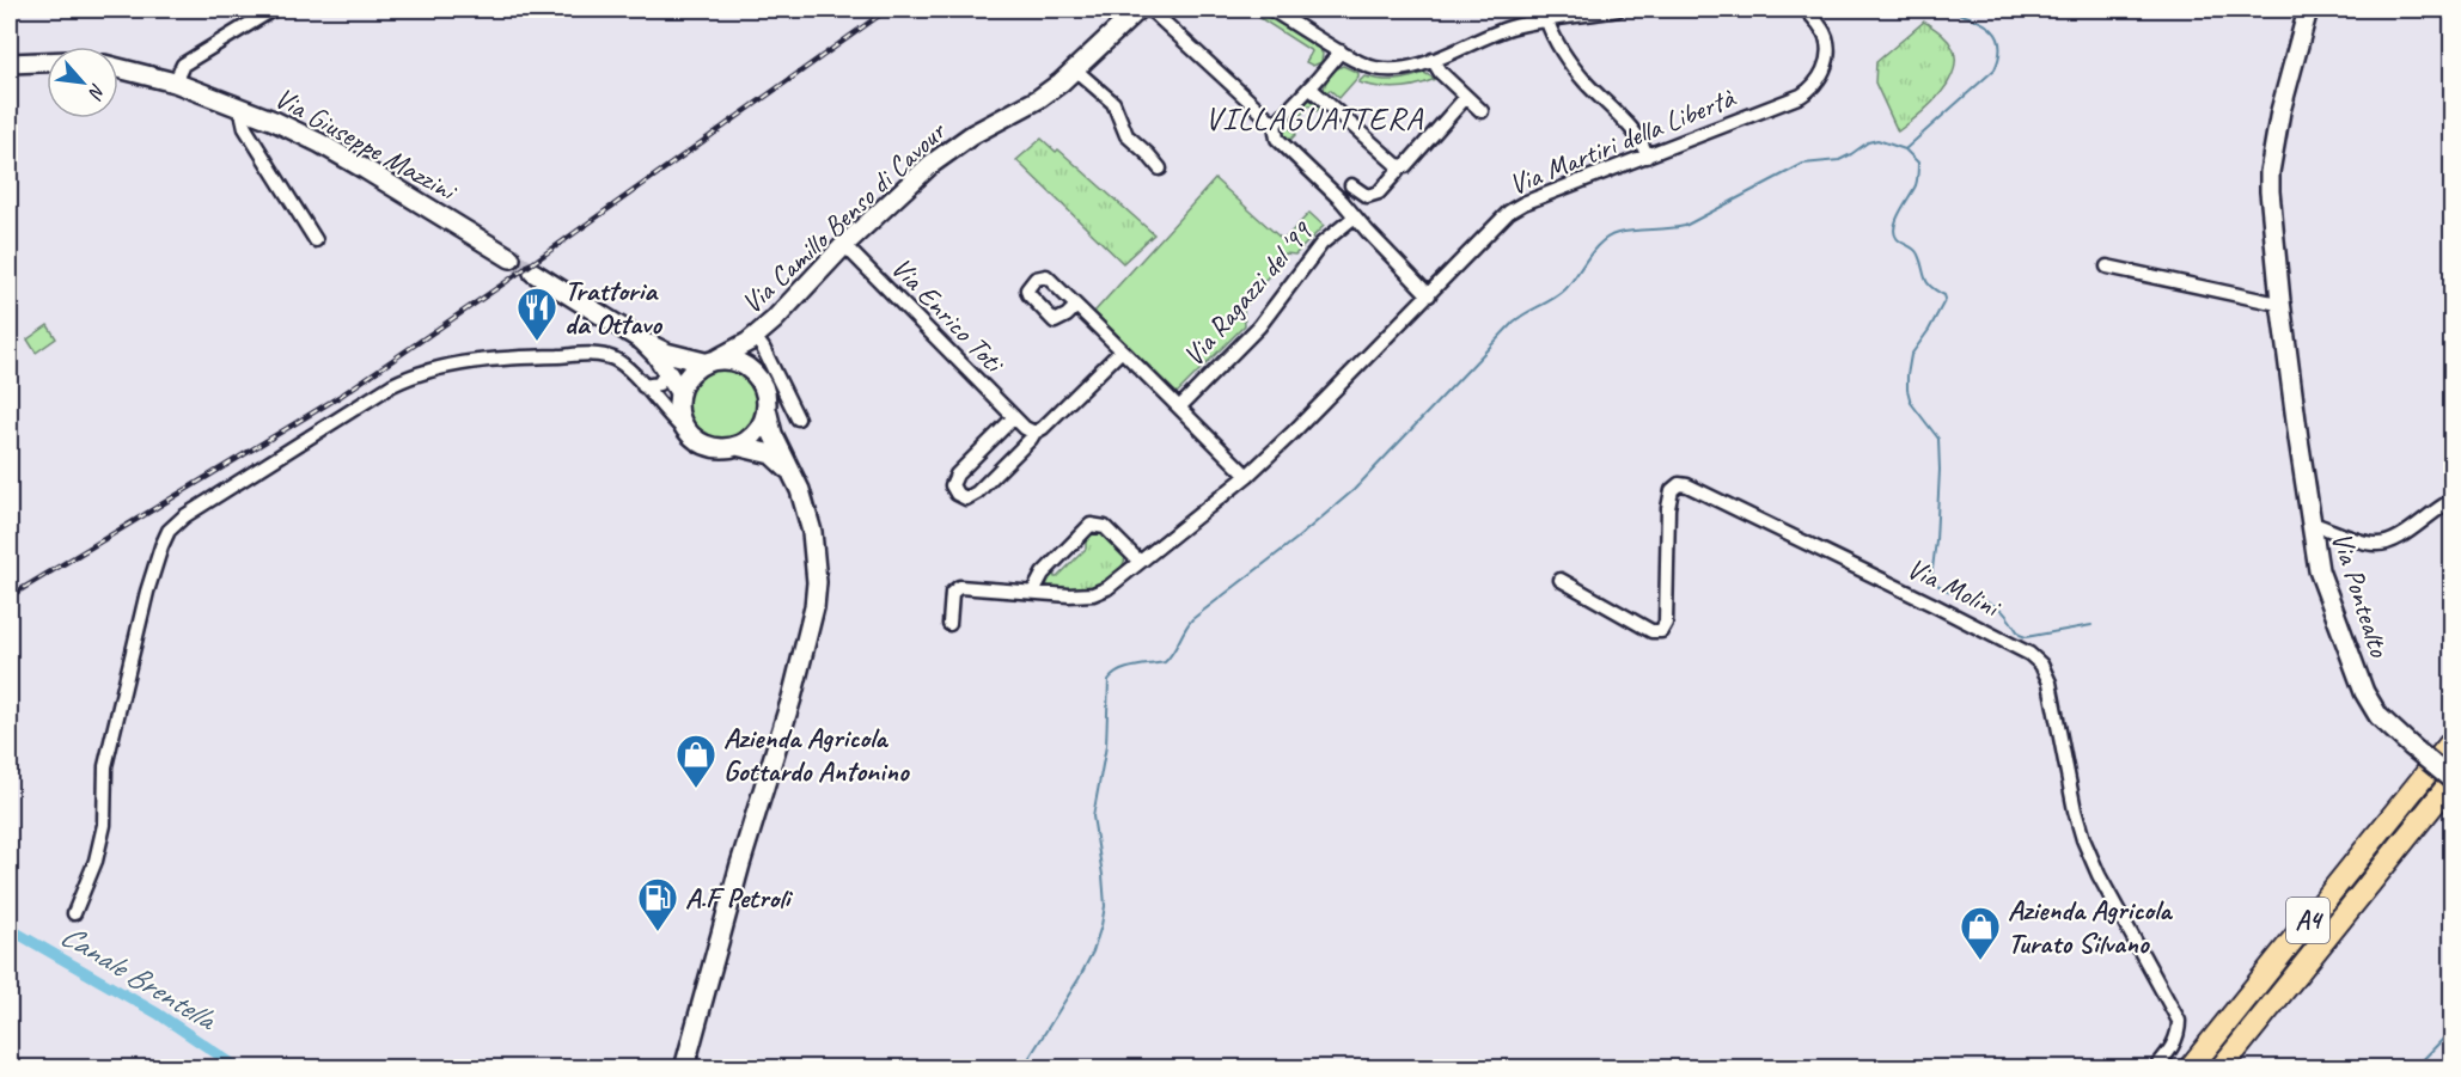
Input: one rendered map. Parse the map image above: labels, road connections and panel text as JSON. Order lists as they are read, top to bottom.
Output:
{
  "streets": {
    "highway": ["A4"],
    "main road": ["Via Giuseppe Mazzini", "Via Camillo Benso di Cavour", "Via Pontealto"],
    "street": [
      "Via Martiri della Libertà",
      "Via Ragazzi del '99",
      "Via Enrico Toti",
      "Via Molini"
    ]
  },
  "crossings": [
    ["Via Camillo Benso di Cavour", "Via Enrico Toti"],
    ["Via Pontealto", "A4"]
  ],
  "districts": ["VILLAGUATTERA"],
  "water": ["Canale Brentella"],
  "places": {
    "restaurant": ["Trattoria da Ottavo"],
    "shop": ["Azienda Agricola Gottardo Antonino", "Azienda Agricola Turato Silvano"],
    "fuel station": ["A.F Petroli"]
  },
  "north": "bottom right"
}
